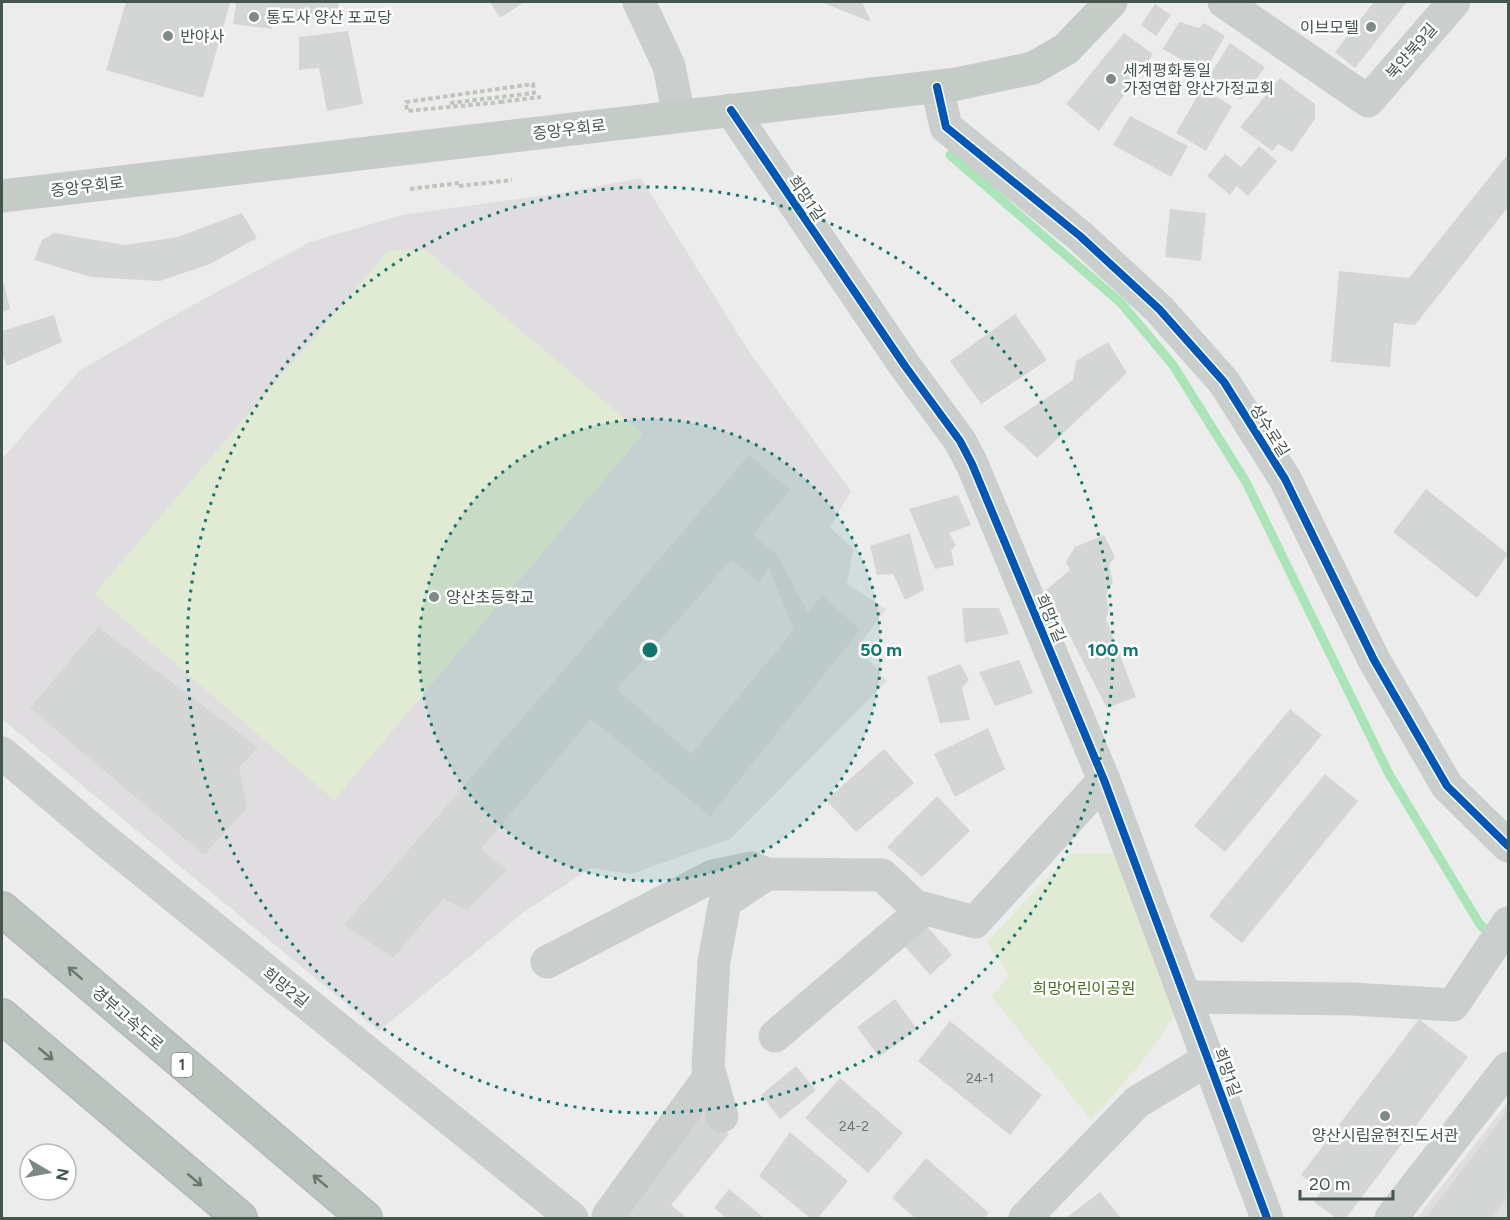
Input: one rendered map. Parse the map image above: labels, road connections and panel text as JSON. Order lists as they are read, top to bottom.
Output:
{
  "streets": {
    "highway": ["경부고속도로", "1"],
    "main road": ["중앙우회로"],
    "street": [
      "북안북9길",
      "희망1길",
      "성수로길",
      "희망2길"
    ]
  },
  "crossings": [
    ["중앙우회로", "희망1길"],
    ["중앙우회로", "성수로길"]
  ],
  "parks": ["희망어린이공원"],
  "places": [
    "통도사 양산 포교당",
    "이브모텔",
    "반야사",
    "세계평화통일 가정연합 양산가정교회",
    "양산초등학교",
    "양산시립윤현진도서관"
  ],
  "house_numbers": ["24-1", "24-2"],
  "scale_bar": "20 m",
  "north": "right",
  "rings": ["50 m", "100 m"]
}
